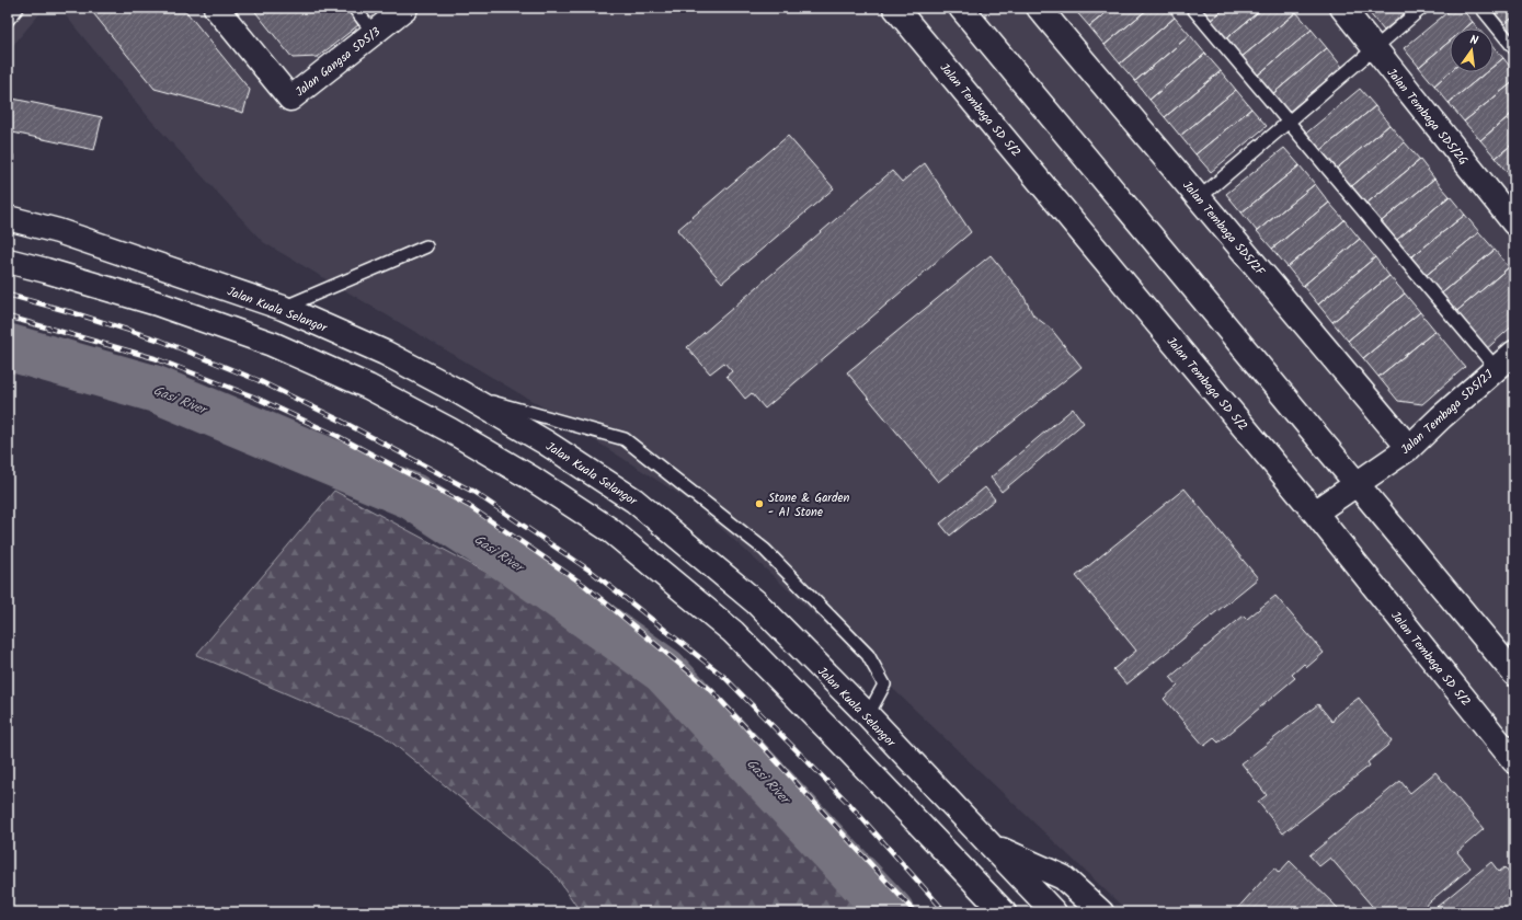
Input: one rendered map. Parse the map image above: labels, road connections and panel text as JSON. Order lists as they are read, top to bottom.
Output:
{
  "streets": {
    "main road": [
      "Jalan Gangsa SD5/3",
      "Jalan Tembaga SD 5/2",
      "Jalan Tembaga SD5/2G",
      "Jalan Tembaga SD5/2F",
      "Jalan Kuala Selangor",
      "Jalan Tembaga SD5/2J"
    ]
  },
  "crossings": [
    ["Jalan Tembaga SD 5/2", "Jalan Tembaga SD5/2J"],
    ["Jalan Tembaga SD5/2F", "Jalan Tembaga SD5/2J"]
  ],
  "water": ["Gasi River"],
  "places": ["Stone & Garden - A1 Stone"],
  "north": "top"
}
